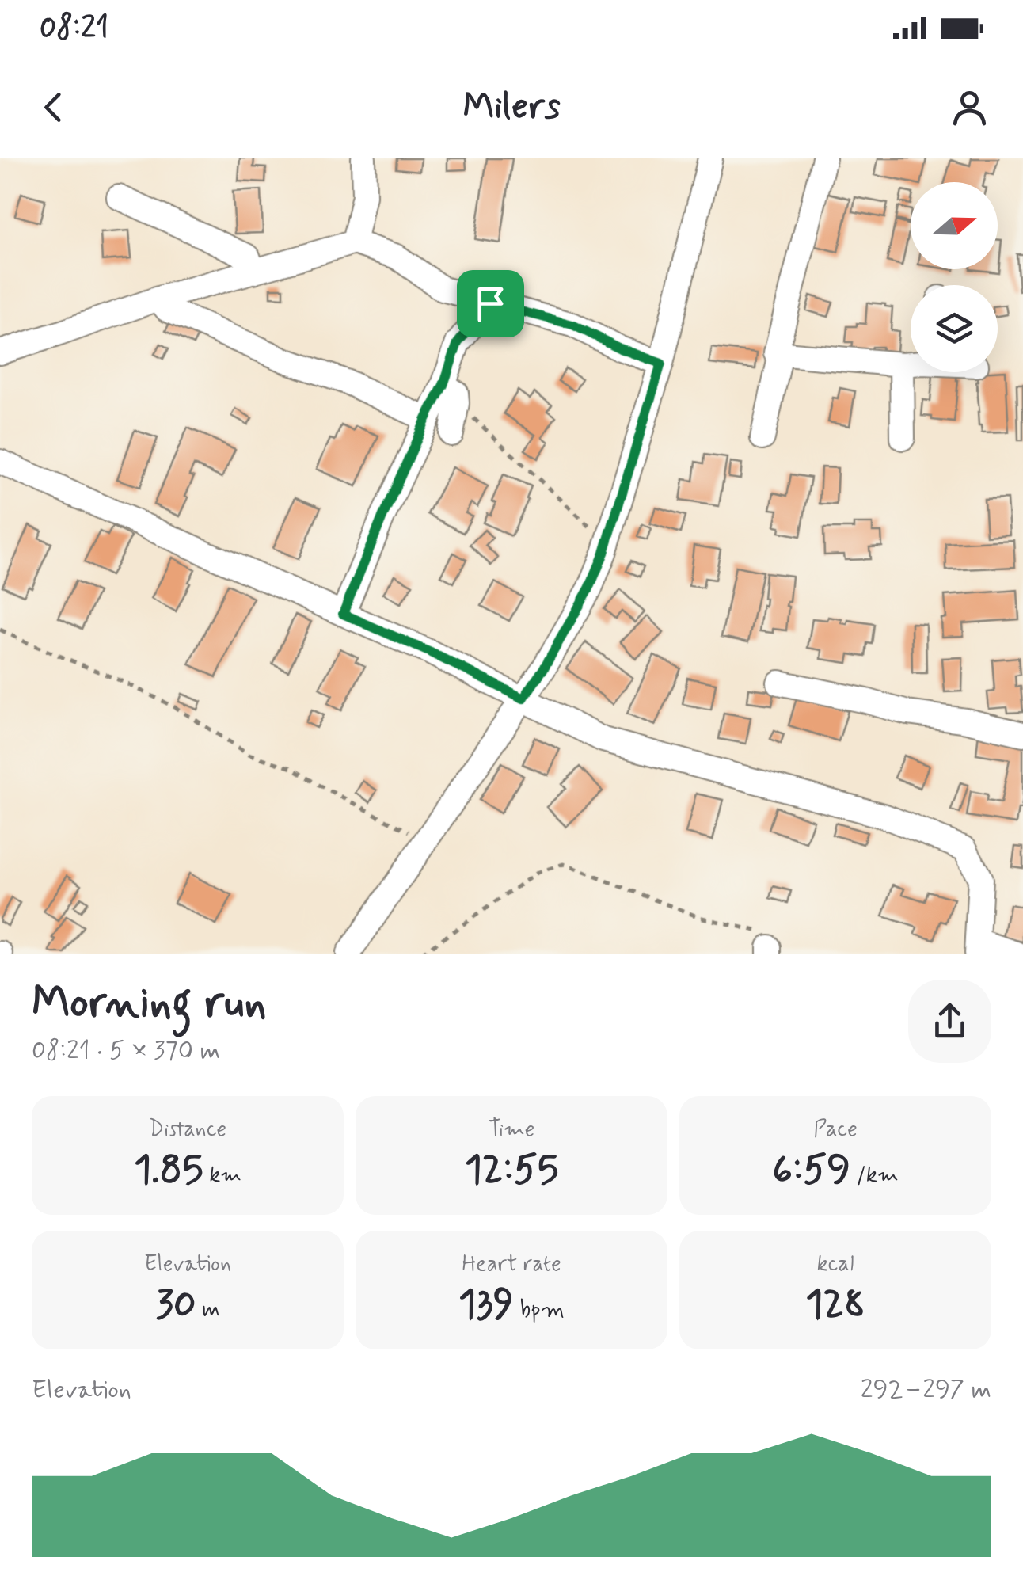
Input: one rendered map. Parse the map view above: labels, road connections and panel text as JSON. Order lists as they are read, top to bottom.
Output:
{
  "north": "right",
  "page": {
    "status": "08:21",
    "header": "Milers",
    "heading": ["Morning run", "08:21 · 5 × 370 m"],
    "stats": [
      ["Distance", "1.85 km"],
      ["Time", "12:55"],
      ["Pace", "6:59 /km"],
      ["Elevation", "30 m"],
      ["Heart rate", "139 bpm"],
      ["kcal", "128"]
    ],
    "chart": ["Elevation", "292–297 m"]
  }
}
